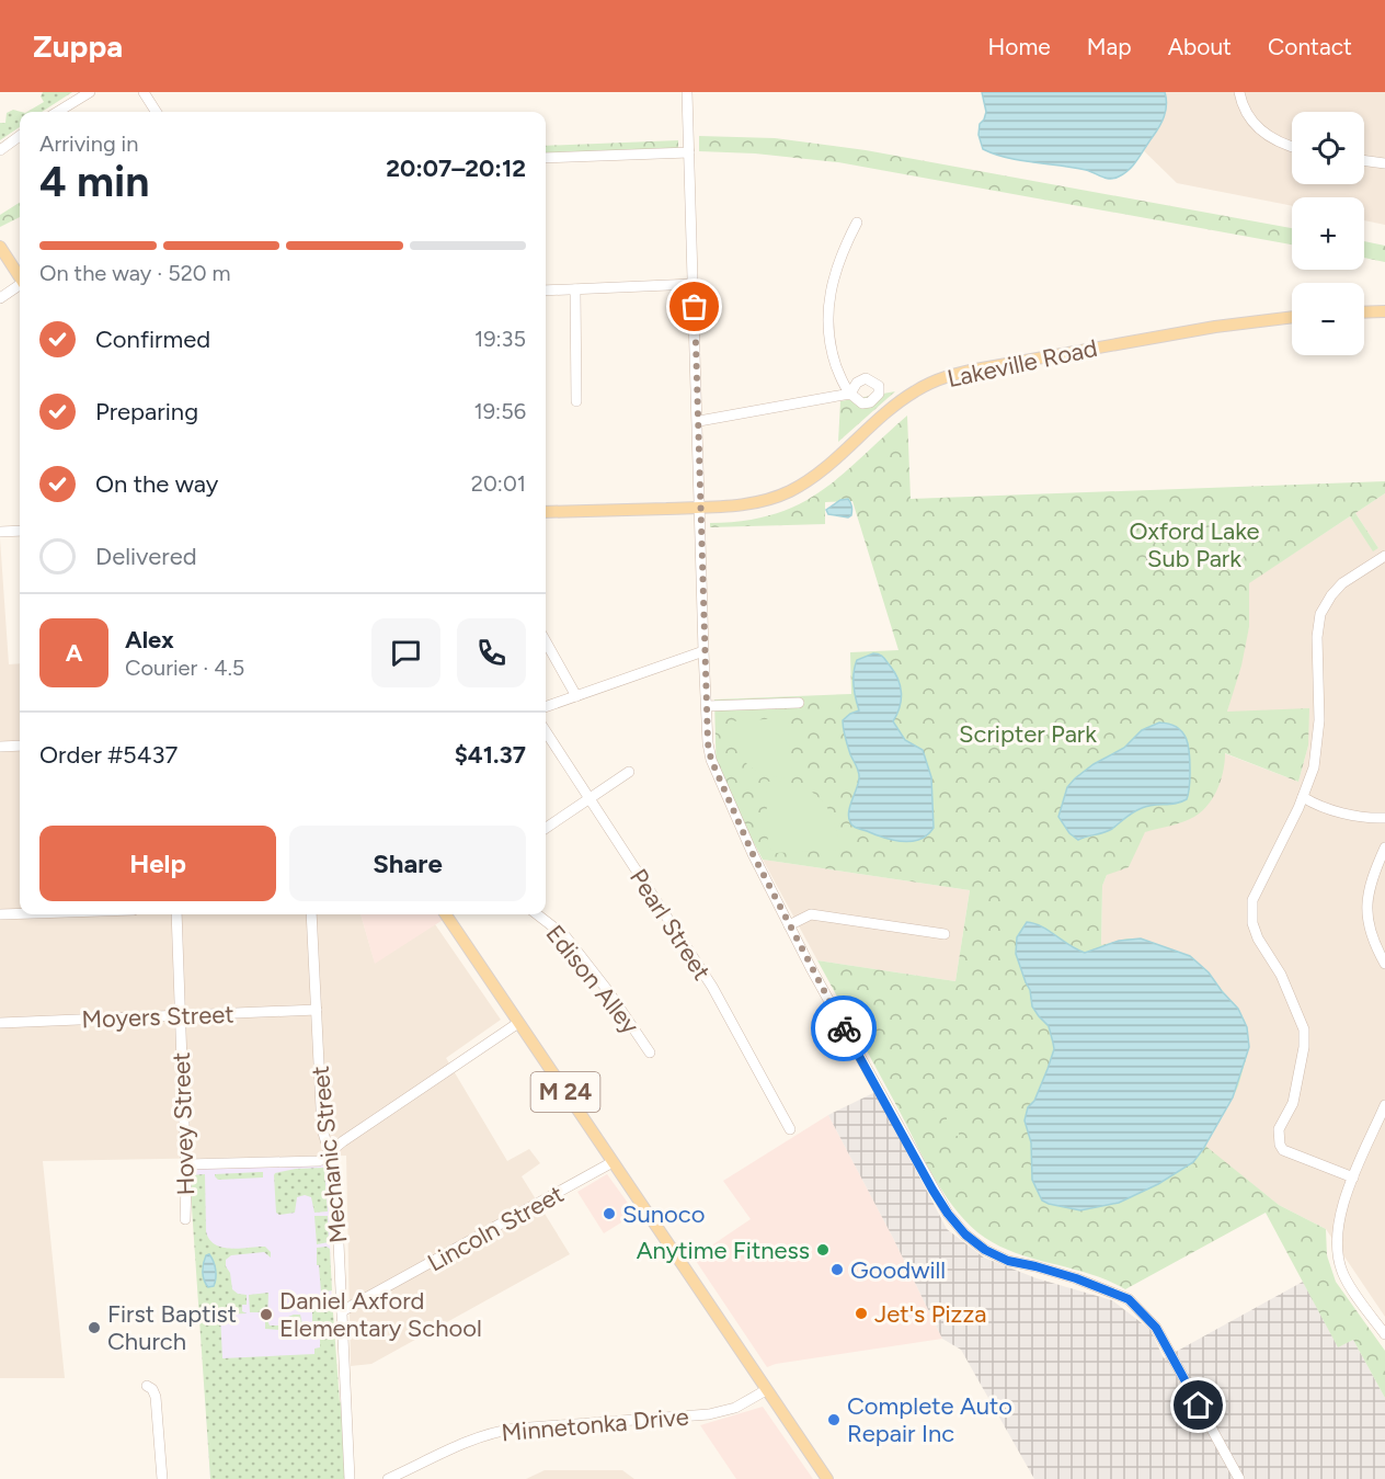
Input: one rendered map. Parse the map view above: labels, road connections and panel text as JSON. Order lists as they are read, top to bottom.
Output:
{
  "streets": {
    "main road": ["Lakeville Road", "M 24"],
    "street": [
      "Pearl Street",
      "Edison Alley",
      "Moyers Street",
      "Hovey Street",
      "Mechanic Street",
      "Lincoln Street",
      "Minnetonka Drive"
    ]
  },
  "crossings": [
    ["Moyers Street", "Hovey Street"],
    ["Moyers Street", "Mechanic Street"],
    ["M 24", "Lincoln Street"],
    ["M 24", "Minnetonka Drive"],
    ["Mechanic Street", "Lincoln Street"]
  ],
  "parks": ["Oxford Lake Sub Park", "Scripter Park"],
  "places": [
    "Sunoco",
    "Anytime Fitness",
    "Goodwill",
    "Jet's Pizza",
    "Daniel Axford Elementary School",
    "First Baptist Church",
    "Complete Auto Repair Inc"
  ],
  "page": {
    "header": "Zuppa",
    "nav": [
      "Home",
      "Map",
      "About",
      "Contact"
    ],
    "map_buttons": ["+", "−"],
    "heading": ["4 min", "Arriving in", "20:07–20:12"],
    "panel": [
      "Alex",
      "Courier · 4.5",
      "Order #5437",
      "$41.37"
    ],
    "bar": "On the way · 520 m",
    "list": [
      ["Confirmed", "19:35"],
      ["Preparing", "19:56"],
      ["On the way", "20:01"],
      "Delivered"
    ],
    "round": "A",
    "buttons": ["Help", "Share"]
  }
}
